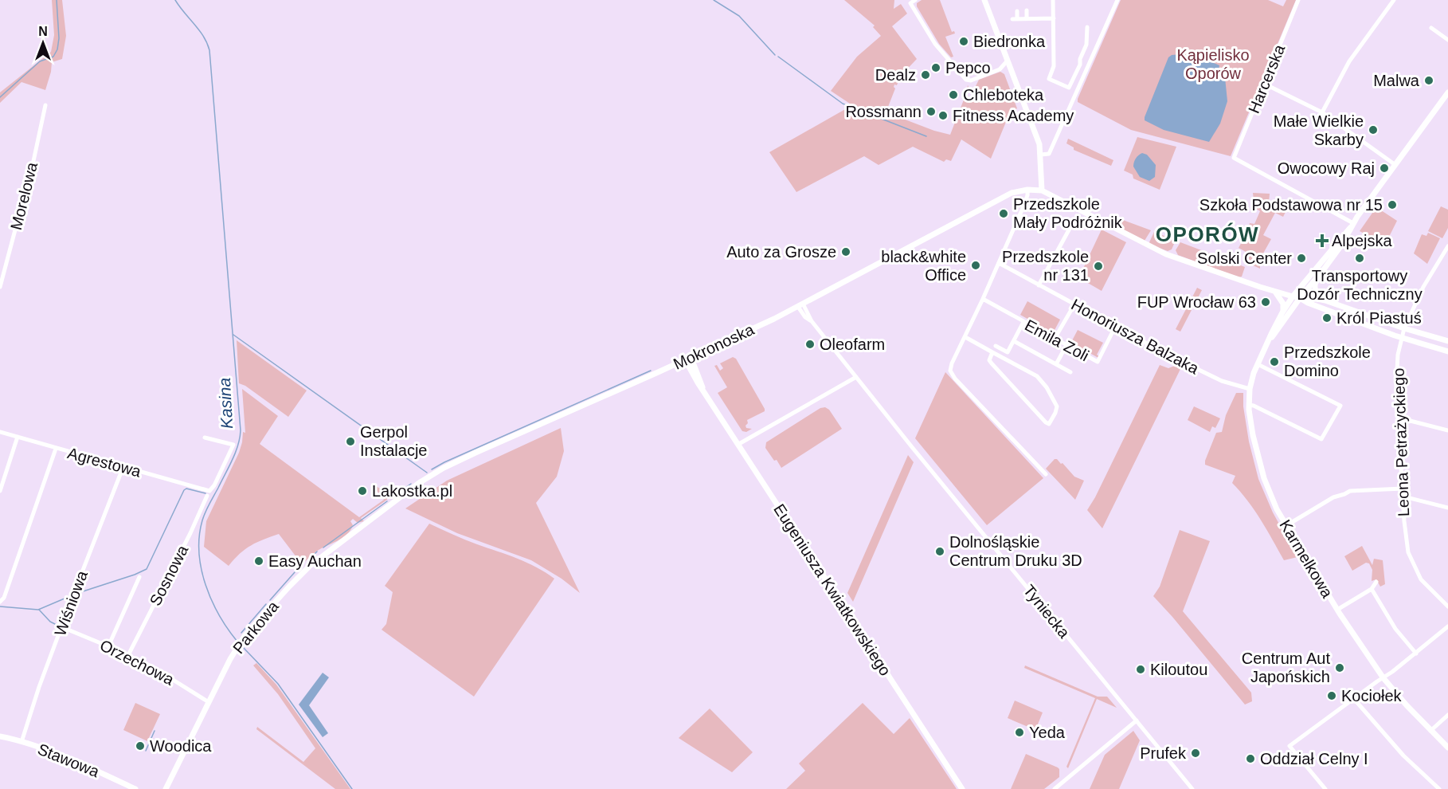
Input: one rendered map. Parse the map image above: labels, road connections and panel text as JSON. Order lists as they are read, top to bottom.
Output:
{
  "streets": {
    "main road": [
      "Mokronoska",
      "Karmelkowa",
      "Eugeniusza Kwiatkowskiego",
      "Parkowa",
      "Stawowa"
    ],
    "street": [
      "Harcerska",
      "Morelowa",
      "Honoriusza Balzaka",
      "Emila Zoli",
      "Leona Petrażyckiego",
      "Agrestowa",
      "Sosnowa",
      "Wiśniowa",
      "Tyniecka",
      "Orzechowa"
    ]
  },
  "crossings": [
    ["Harcerska", "Karmelkowa"],
    ["Honoriusza Balzaka", "Emila Zoli"],
    ["Honoriusza Balzaka", "Karmelkowa"],
    ["Mokronoska", "Eugeniusza Kwiatkowskiego"],
    ["Mokronoska", "Tyniecka"],
    ["Mokronoska", "Parkowa"],
    ["Agrestowa", "Sosnowa"],
    ["Agrestowa", "Wiśniowa"],
    ["Sosnowa", "Orzechowa"],
    ["Wiśniowa", "Orzechowa"],
    ["Wiśniowa", "Stawowa"],
    ["Parkowa", "Orzechowa"]
  ],
  "districts": ["OPORÓW"],
  "water": ["Kasina"],
  "parks": ["Kąpielisko Oporów"],
  "places": {
    "other": [
      "Biedronka",
      "Pepco",
      "Dealz",
      "Malwa",
      "Chleboteka",
      "Rossmann",
      "Fitness Academy",
      "Małe Wielkie Skarby",
      "Owocowy Raj",
      "Szkoła Podstawowa nr 15",
      "Przedszkole Mały Podróżnik",
      "Auto za Grosze",
      "Solski Center",
      "Transportowy Dozór Techniczny",
      "black&white Office",
      "Przedszkole nr 131",
      "FUP Wrocław 63",
      "Król Piastuś",
      "Oleofarm",
      "Przedszkole Domino",
      "Gerpol Instalacje",
      "Lakostka.pl",
      "Dolnośląskie Centrum Druku 3D",
      "Easy Auchan",
      "Centrum Aut Japońskich",
      "Kiloutou",
      "Kociołek",
      "Yeda",
      "Woodica",
      "Prufek",
      "Oddział Celny I"
    ],
    "health": ["Alpejska"]
  },
  "north": "top"
}
